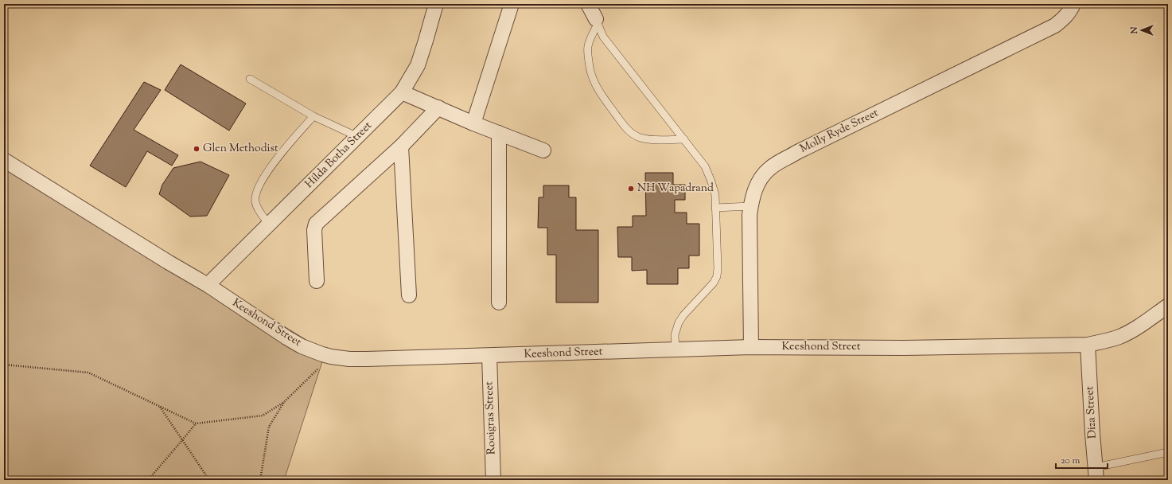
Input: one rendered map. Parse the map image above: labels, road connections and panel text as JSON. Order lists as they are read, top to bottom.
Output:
{
  "streets": {
    "street": [
      "Molly Ryde Street",
      "Hilda Botha Street",
      "Keeshond Street",
      "Diza Street",
      "Rooigras Street"
    ]
  },
  "crossings": [
    ["Molly Ryde Street", "Keeshond Street"],
    ["Hilda Botha Street", "Keeshond Street"],
    ["Keeshond Street", "Diza Street"],
    ["Keeshond Street", "Rooigras Street"]
  ],
  "places": ["Glen Methodist", "NH Wapadrand"],
  "scale_bar": "20 m",
  "north": "left"
}
